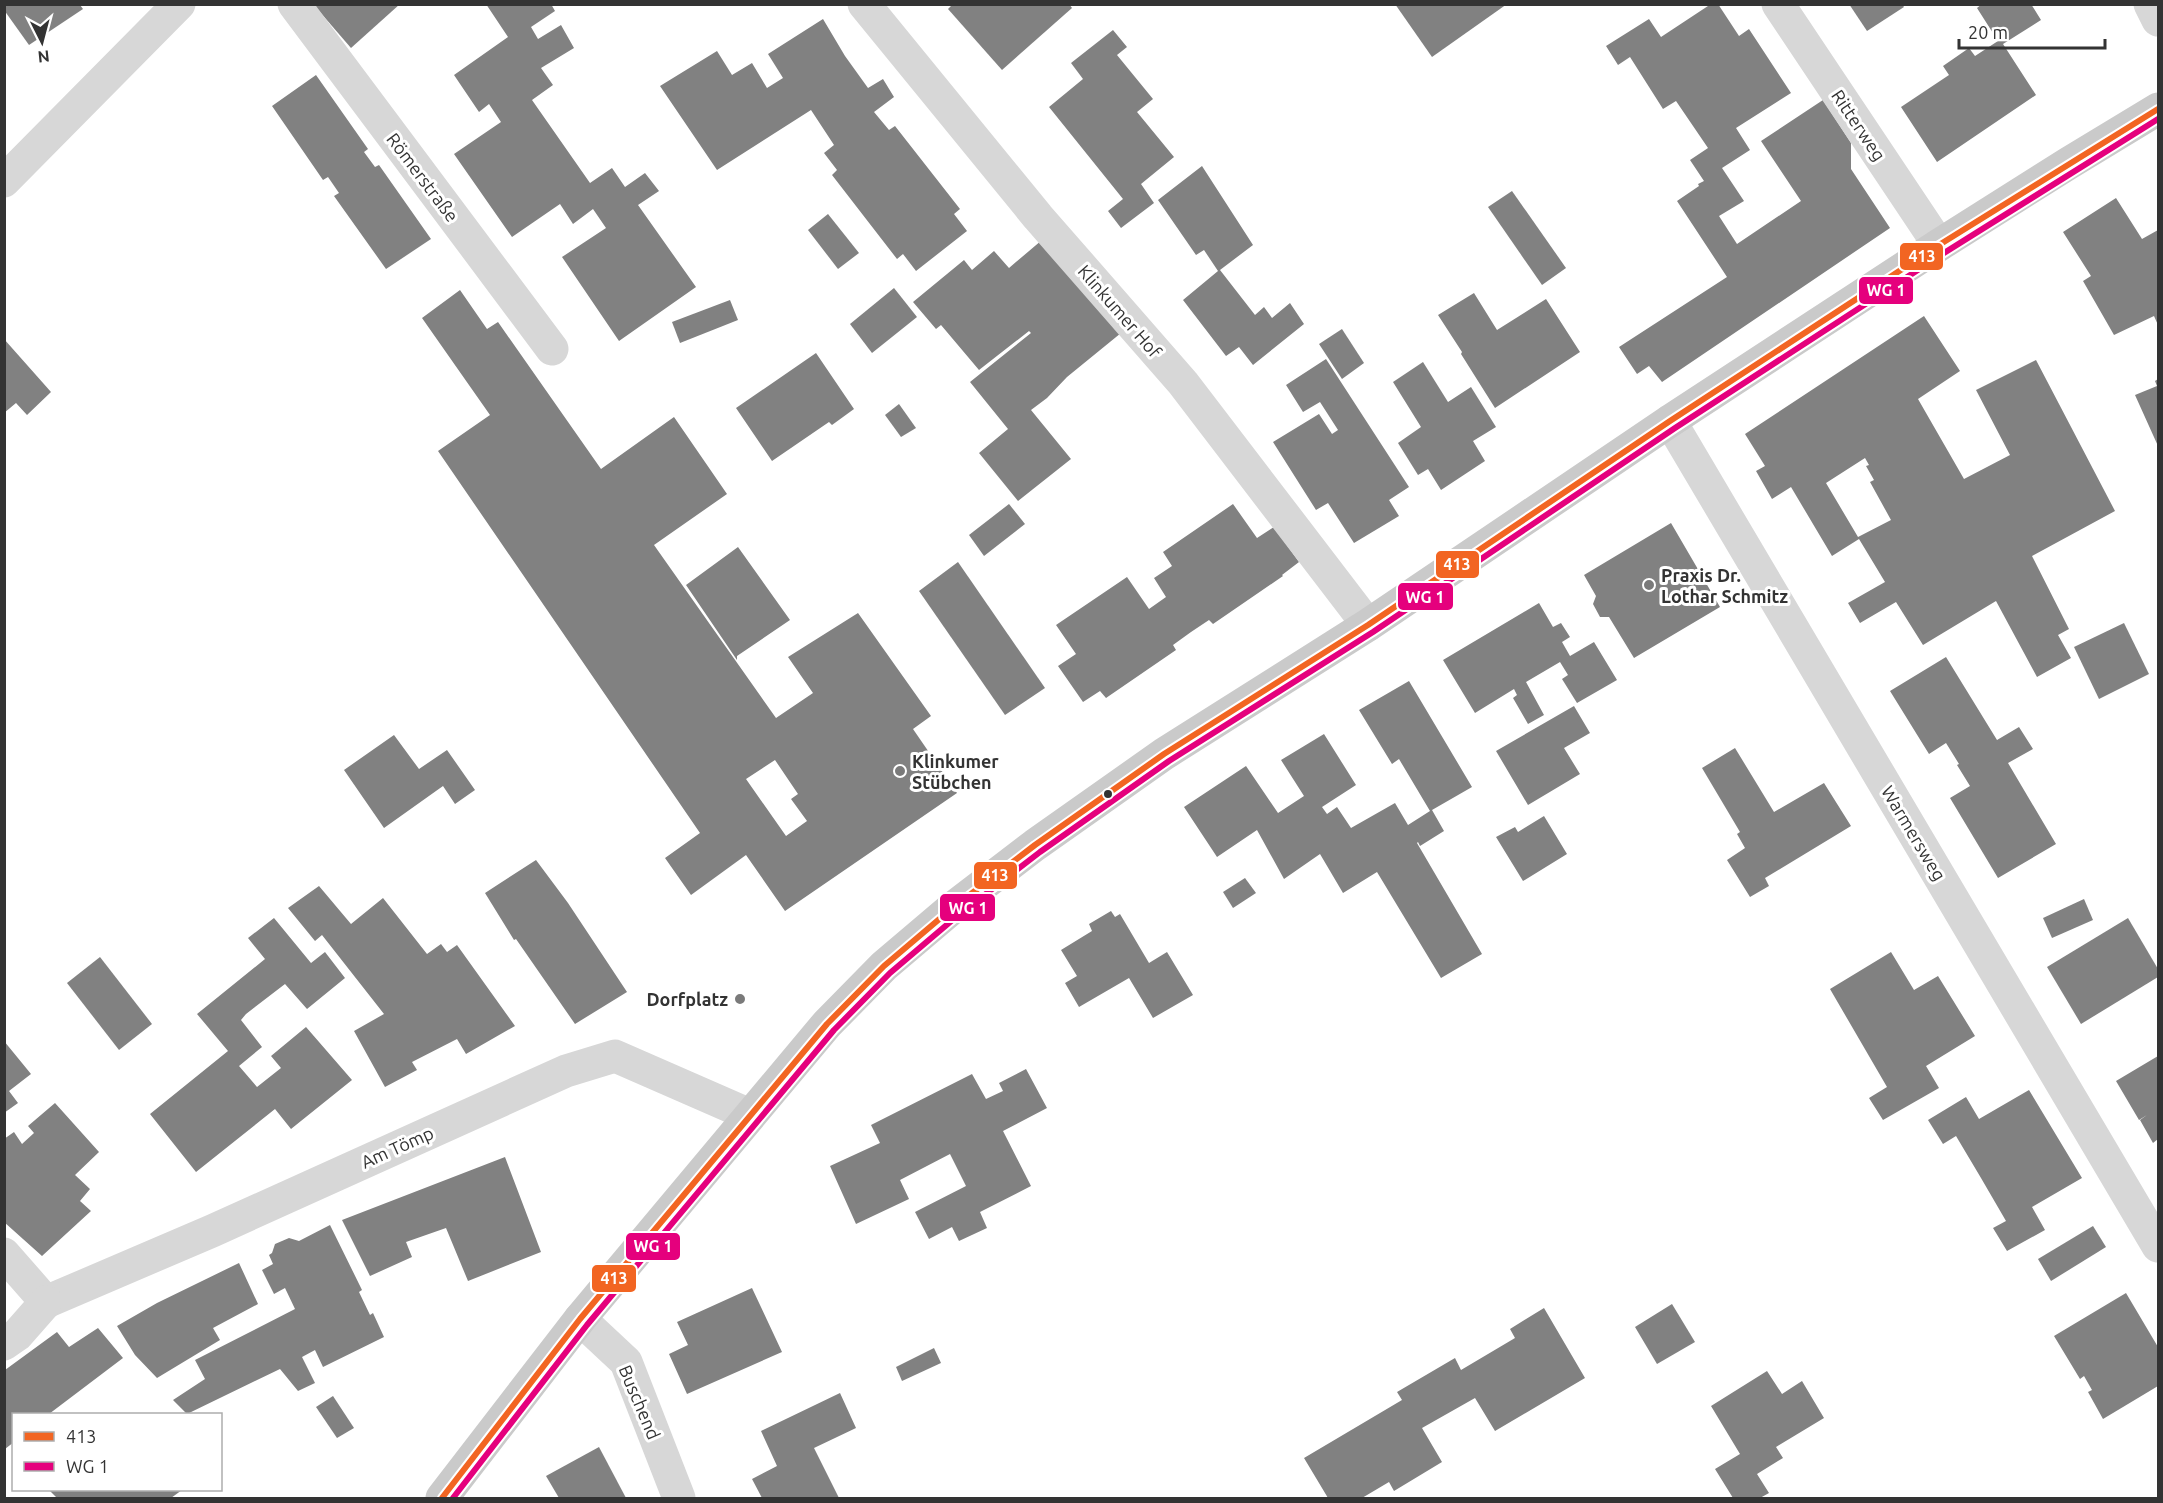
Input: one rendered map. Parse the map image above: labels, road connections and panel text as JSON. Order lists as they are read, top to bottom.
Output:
{
  "streets": {
    "street": [
      "Ritterweg",
      "Römerstraße",
      "Klinkumer Hof",
      "Warmersweg",
      "Am Tömp",
      "Buschend"
    ]
  },
  "places": ["Praxis Dr. Lothar Schmitz", "Klinkumer Stübchen", "Dorfplatz"],
  "lines": ["transit line 413"],
  "legend": ["413", "WG 1"],
  "scale_bar": "20 m",
  "north": "bottom"
}
